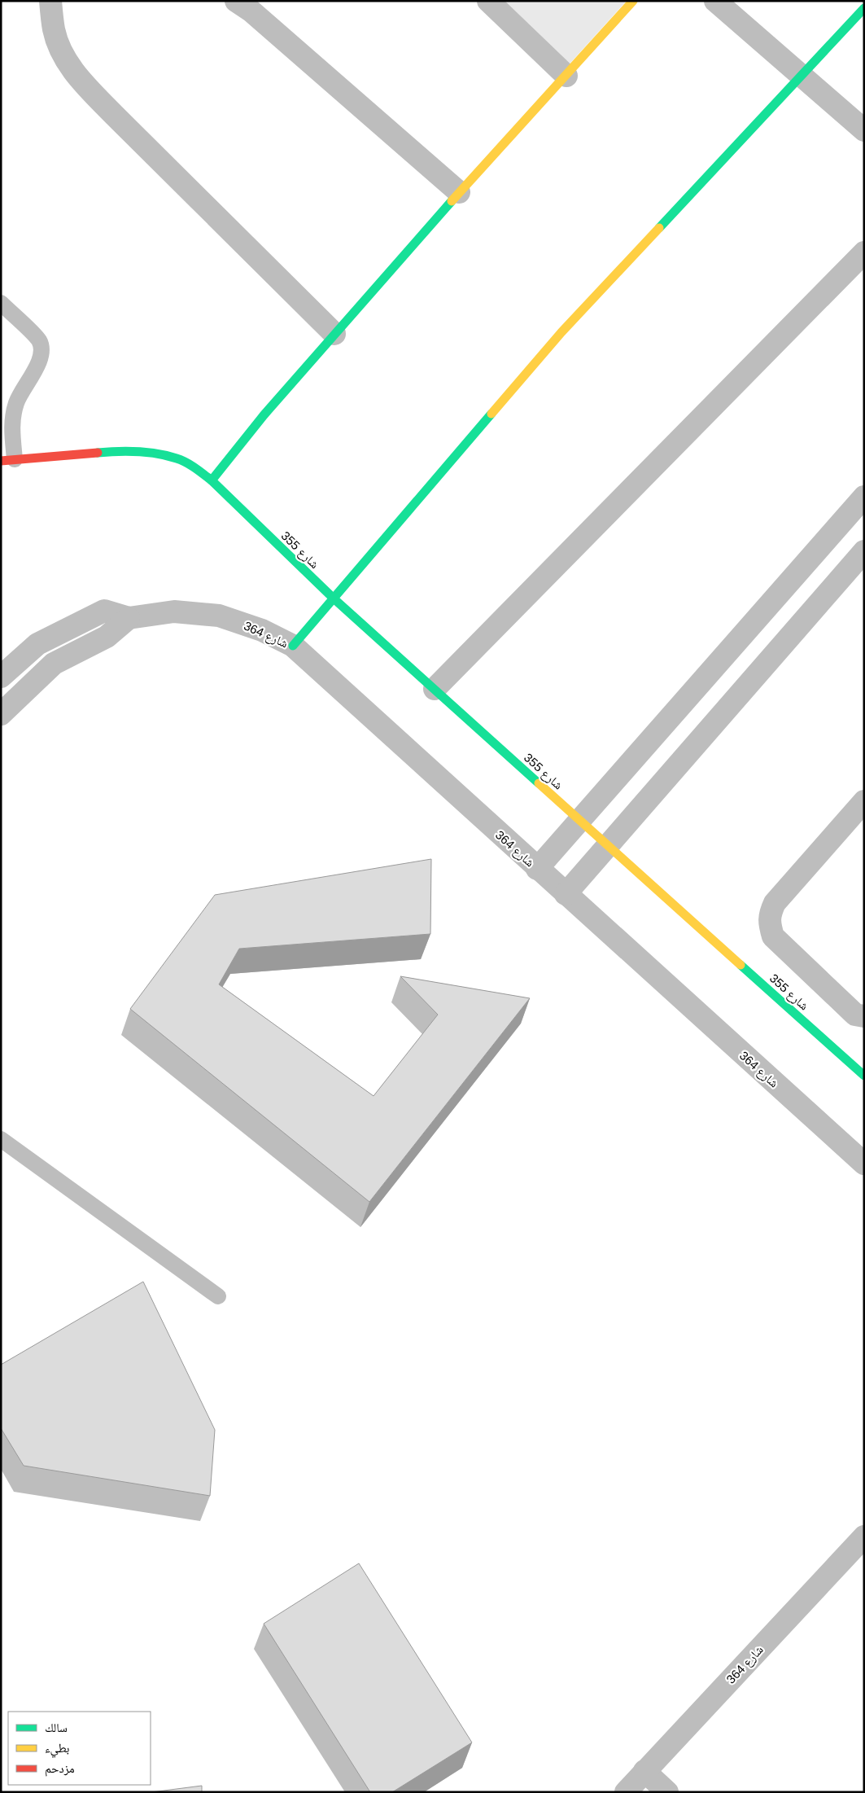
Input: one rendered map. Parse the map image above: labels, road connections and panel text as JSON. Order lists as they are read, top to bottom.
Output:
{
  "streets": {
    "street": ["شارع 355", "شارع 364"]
  },
  "legend": ["سالك", "بطيء", "مزدحم"]
}
